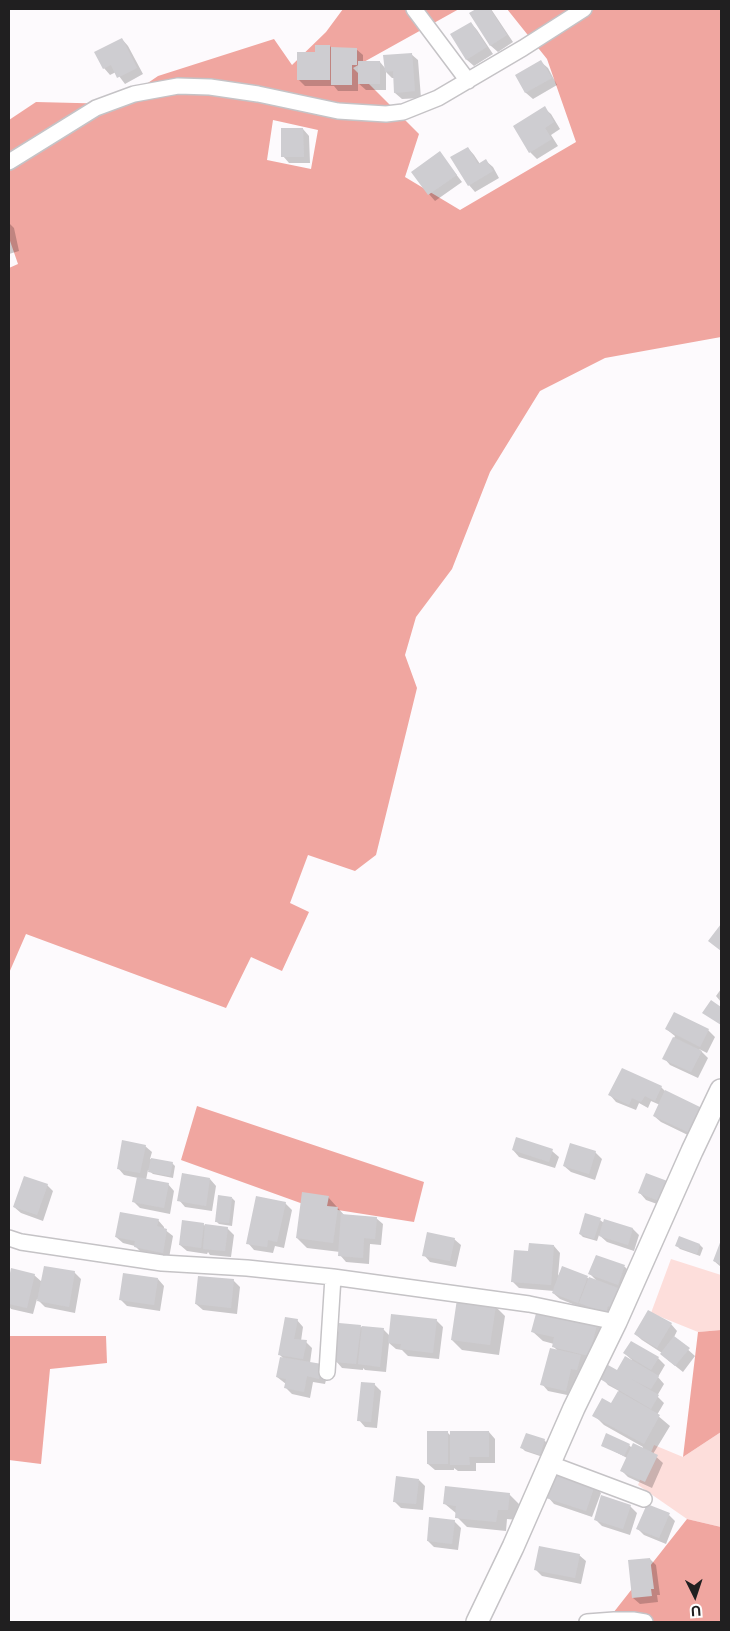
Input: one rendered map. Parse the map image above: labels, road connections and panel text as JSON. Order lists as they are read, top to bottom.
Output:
{
  "north": "bottom"
}
